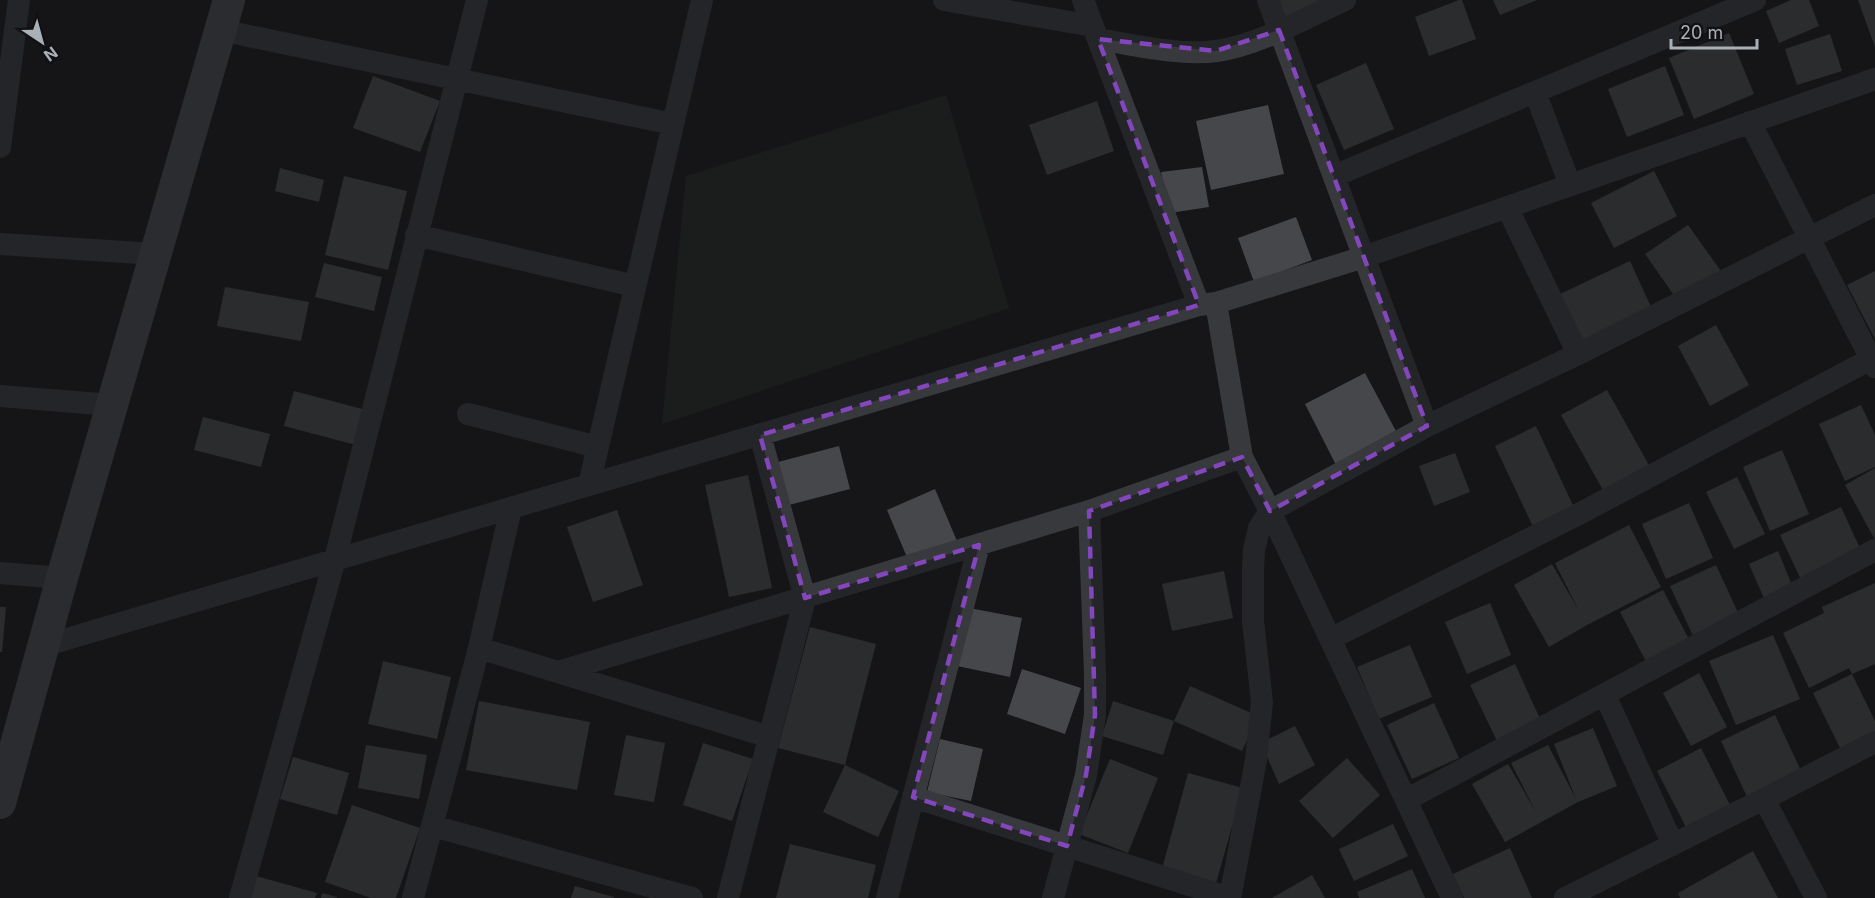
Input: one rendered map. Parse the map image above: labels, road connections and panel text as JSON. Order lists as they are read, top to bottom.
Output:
{
  "scale_bar": "20 m",
  "north": "bottom right"
}
